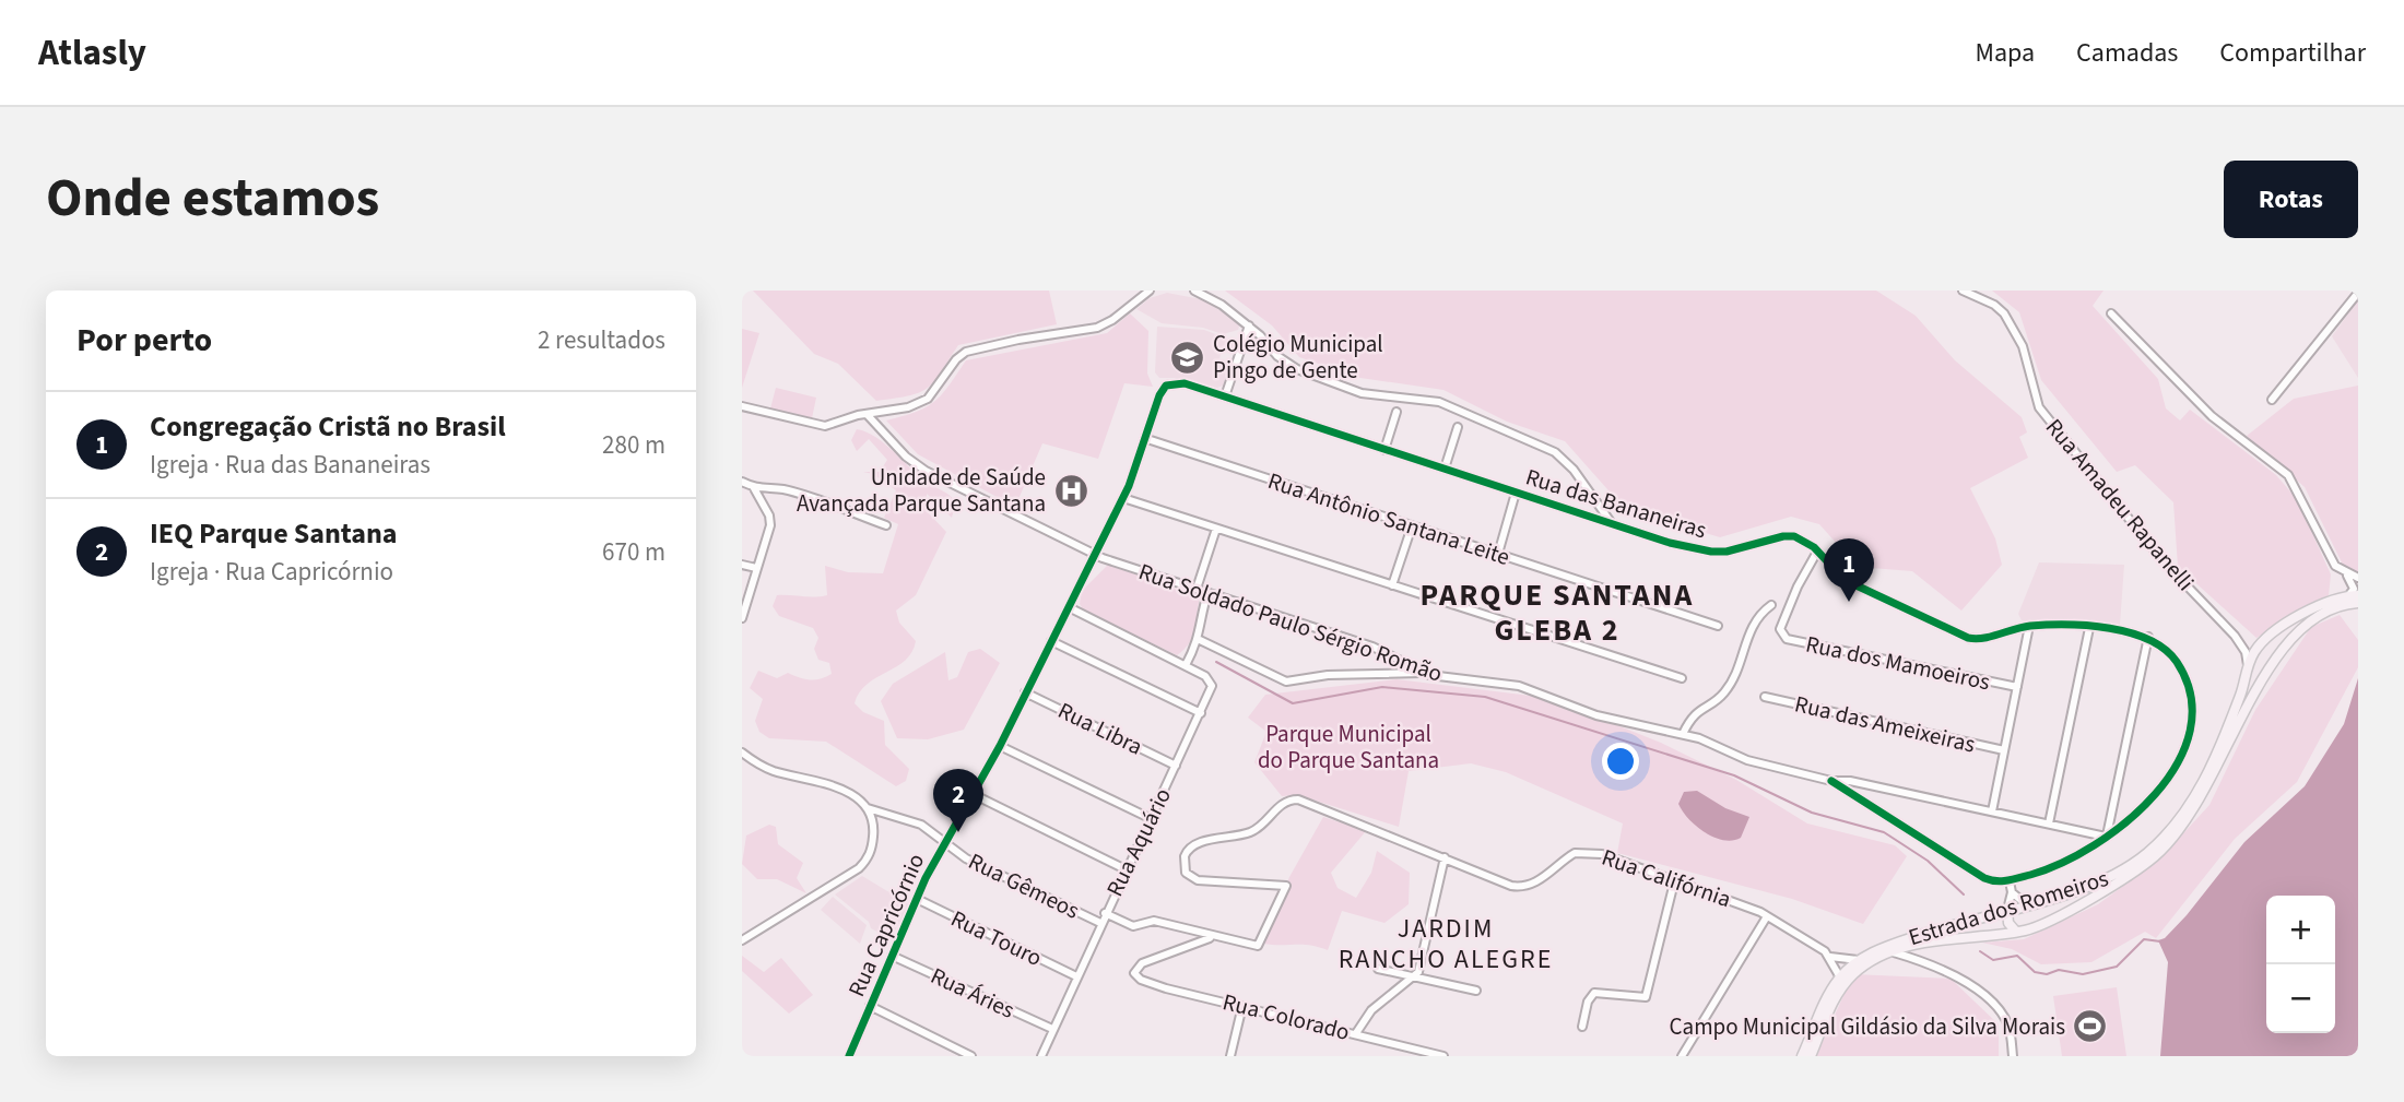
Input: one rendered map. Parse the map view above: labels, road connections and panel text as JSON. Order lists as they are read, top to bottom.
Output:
{
  "streets": {
    "main road": ["Estrada dos Romeiros"],
    "street": [
      "Rua das Bananeiras",
      "Rua Amadeu Rapanelli",
      "Rua Antônio Santana Leite",
      "Rua Soldado Paulo Sérgio Romão",
      "Rua dos Mamoeiros",
      "Rua das Ameixeiras",
      "Rua Libra",
      "Rua Aquário",
      "Rua Califórnia",
      "Rua Gêmeos",
      "Rua Capricórnio",
      "Rua Touro",
      "Rua Áries",
      "Rua Colorado"
    ]
  },
  "crossings": [
    ["Rua das Bananeiras", "Rua Antônio Santana Leite"],
    ["Rua das Bananeiras", "Rua Soldado Paulo Sérgio Romão"],
    ["Rua das Bananeiras", "Rua dos Mamoeiros"],
    ["Rua das Bananeiras", "Rua Capricórnio"],
    ["Rua Libra", "Rua Aquário"],
    ["Rua Libra", "Rua Capricórnio"],
    ["Rua Aquário", "Rua Gêmeos"],
    ["Rua Aquário", "Rua Touro"],
    ["Rua Aquário", "Rua Áries"],
    ["Rua Califórnia", "Estrada dos Romeiros"],
    ["Rua Califórnia", "Rua Colorado"],
    ["Rua Gêmeos", "Rua Capricórnio"],
    ["Rua Capricórnio", "Rua Touro"],
    ["Rua Capricórnio", "Rua Áries"]
  ],
  "districts": ["PARQUE SANTANA GLEBA 2", "JARDIM RANCHO ALEGRE"],
  "parks": ["Parque Municipal do Parque Santana"],
  "places": {
    "school or university": ["Colégio Municipal Pingo de Gente"],
    "hospital": ["Unidade de Saúde Avançada Parque Santana"],
    "sports": ["Campo Municipal Gildásio da Silva Morais"]
  },
  "page": {
    "header": "Atlasly",
    "nav": ["Mapa", "Camadas", "Compartilhar"],
    "title": "Onde estamos",
    "buttons": "Rotas",
    "heading": ["Por perto", "2 resultados"],
    "list": [
      {
        "mark": "1",
        "name": "Congregação Cristã no Brasil",
        "note": "Igreja · Rua das Bananeiras",
        "value": "280 m"
      },
      {
        "mark": "2",
        "name": "IEQ Parque Santana",
        "note": "Igreja · Rua Capricórnio",
        "value": "670 m"
      }
    ],
    "pins": ["1", "2"],
    "map_buttons": ["+", "−"]
  }
}
